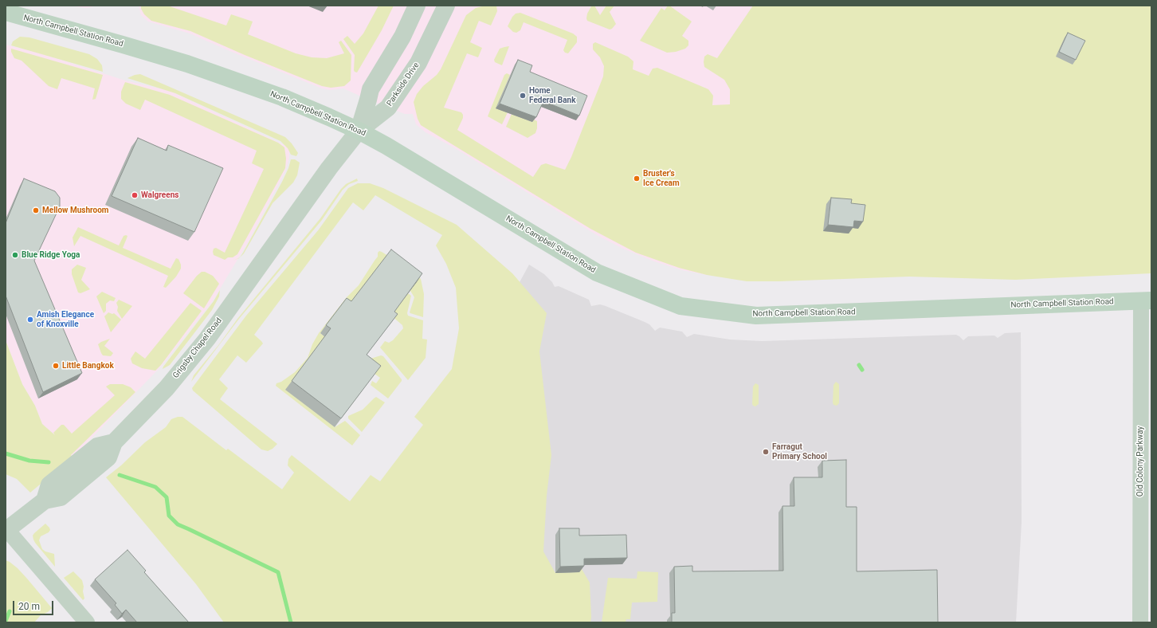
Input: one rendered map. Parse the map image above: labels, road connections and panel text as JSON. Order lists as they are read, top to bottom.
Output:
{
  "streets": {
    "main road": ["North Campbell Station Road"],
    "street": ["Parkside Drive", "Grigsby Chapel Road", "Old Colony Parkway"]
  },
  "crossings": [
    ["North Campbell Station Road", "Parkside Drive"],
    ["North Campbell Station Road", "Grigsby Chapel Road"],
    ["North Campbell Station Road", "Old Colony Parkway"],
    ["Parkside Drive", "Grigsby Chapel Road"]
  ],
  "places": [
    "Home Federal Bank",
    "Bruster's Ice Cream",
    "Walgreens",
    "Mellow Mushroom",
    "Blue Ridge Yoga",
    "Amish Elegance of Knoxville",
    "Little Bangkok",
    "Farragut Primary School"
  ],
  "scale_bar": "20 m"
}
